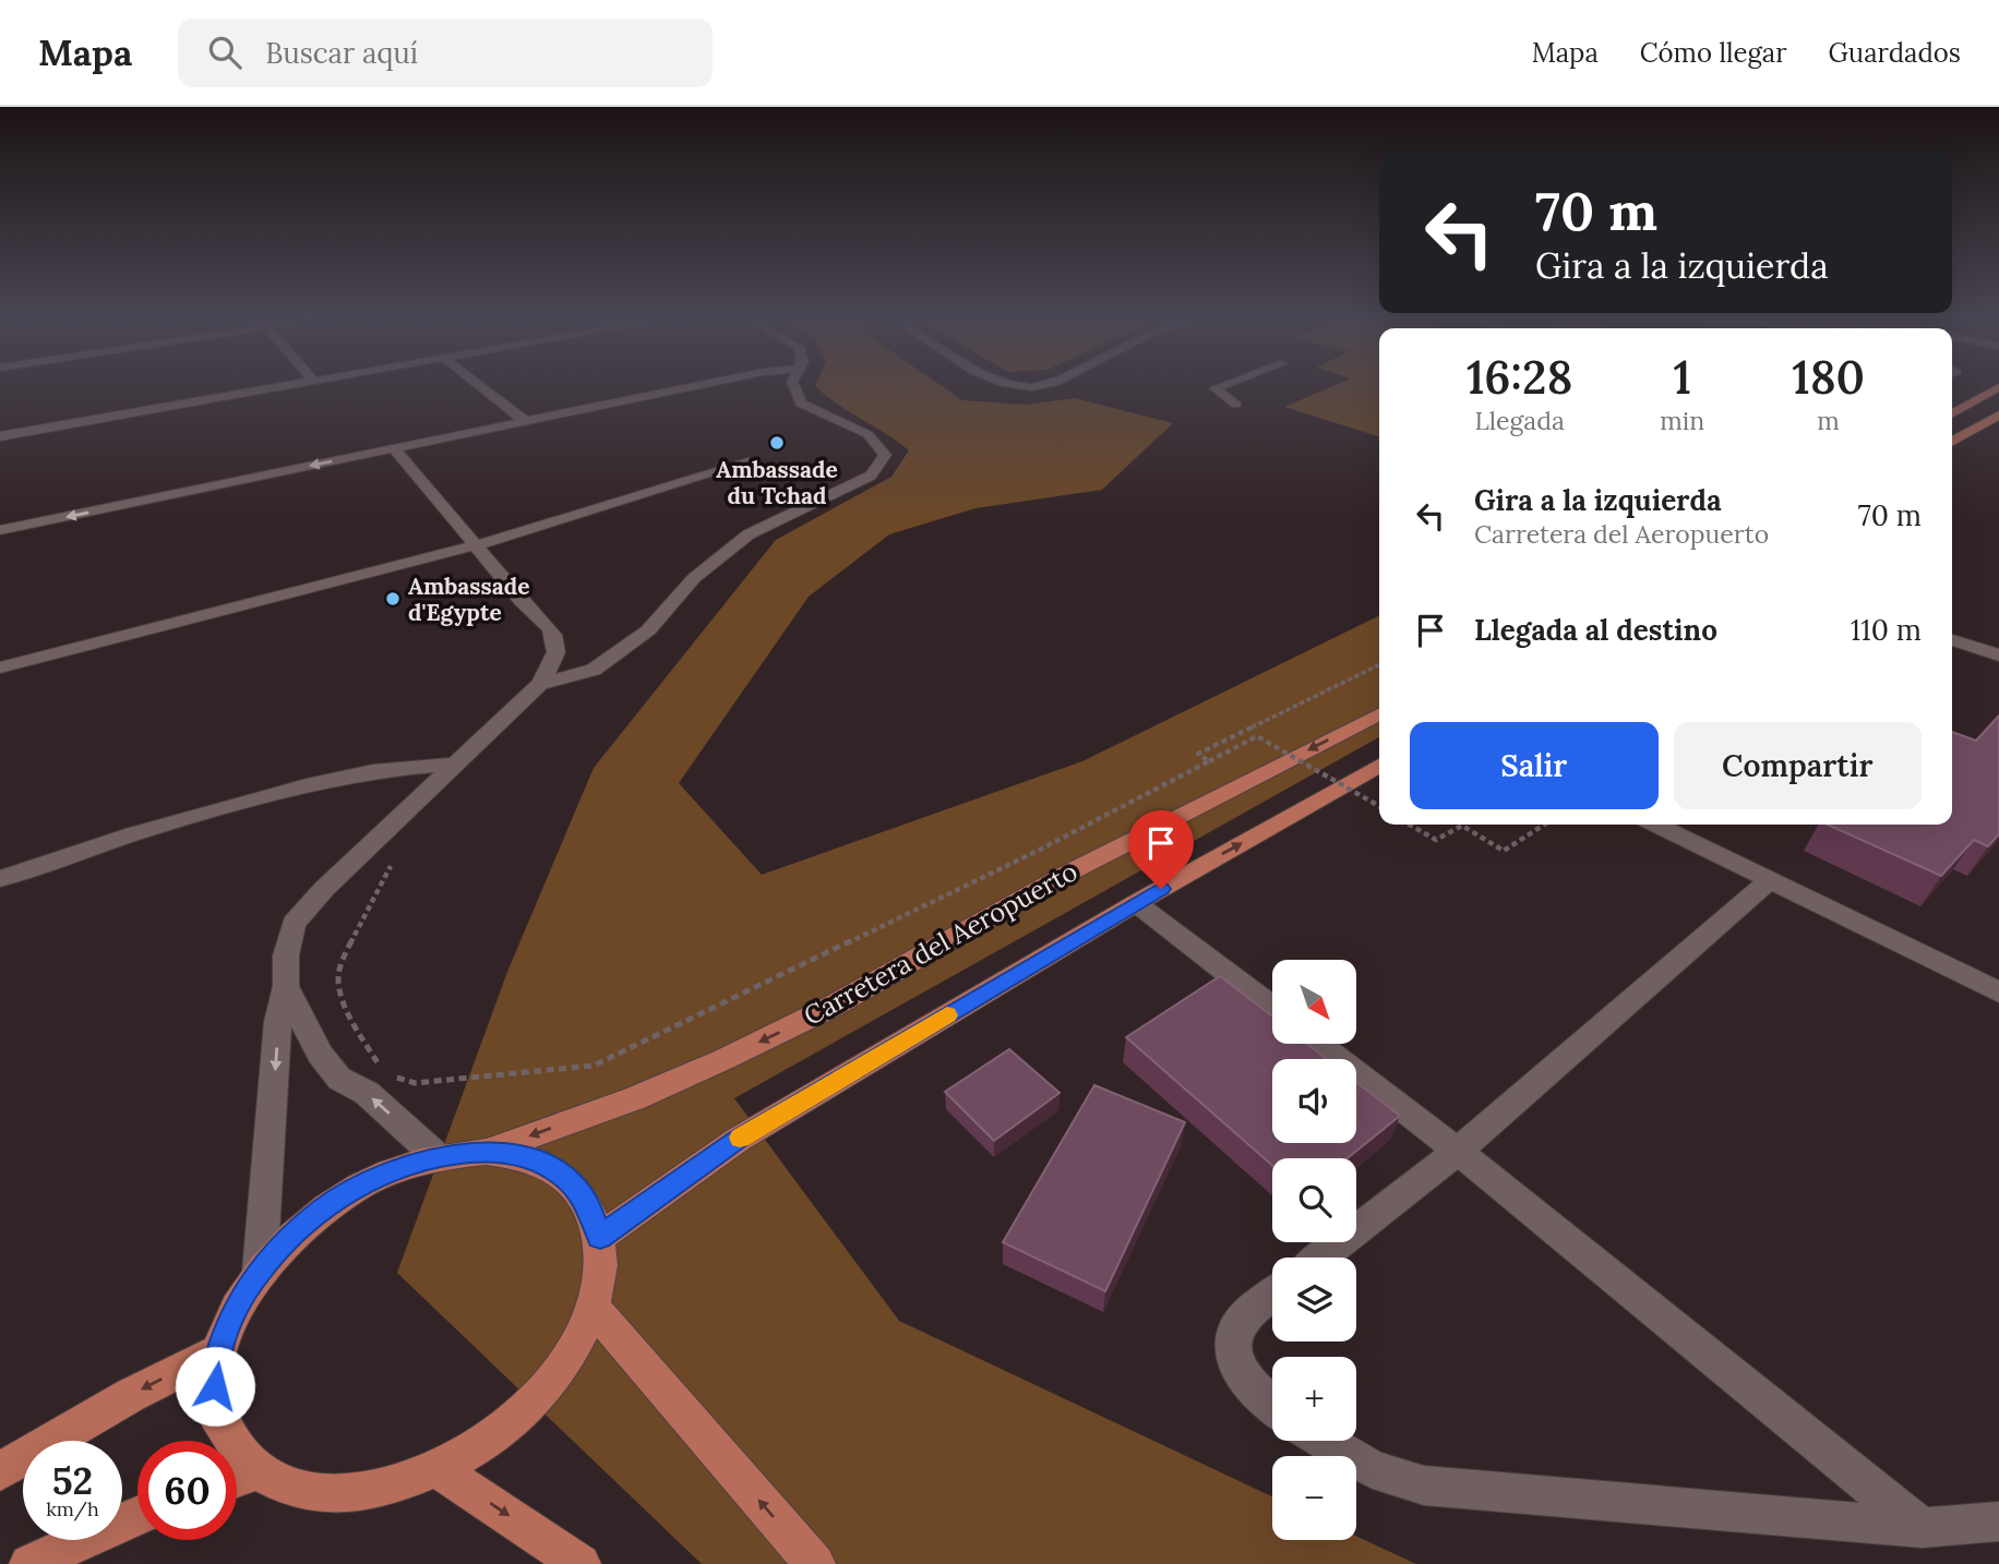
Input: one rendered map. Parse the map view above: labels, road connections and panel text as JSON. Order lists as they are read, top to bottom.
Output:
{
  "streets": {
    "main road": ["Carretera del Aeropuerto"]
  },
  "places": ["Ambassade du Tchad", "Ambassade d'Egypte"],
  "north": "bottom right",
  "page": {
    "header": "Mapa",
    "search": "Buscar aquí",
    "nav": ["Mapa", "Cómo llegar", "Guardados"],
    "turn": ["70 m", "Gira a la izquierda"],
    "eta": [
      "16:28",
      "Llegada",
      "1",
      "min",
      "180",
      "m"
    ],
    "list": [
      {
        "name": "Gira a la izquierda",
        "note": "Carretera del Aeropuerto",
        "value": "70 m"
      },
      {
        "name": "Llegada al destino",
        "value": "110 m"
      }
    ],
    "buttons": ["Salir", "Compartir"],
    "map_buttons": ["+", "−"],
    "speed": "52 km/h",
    "limit": "60"
  }
}
